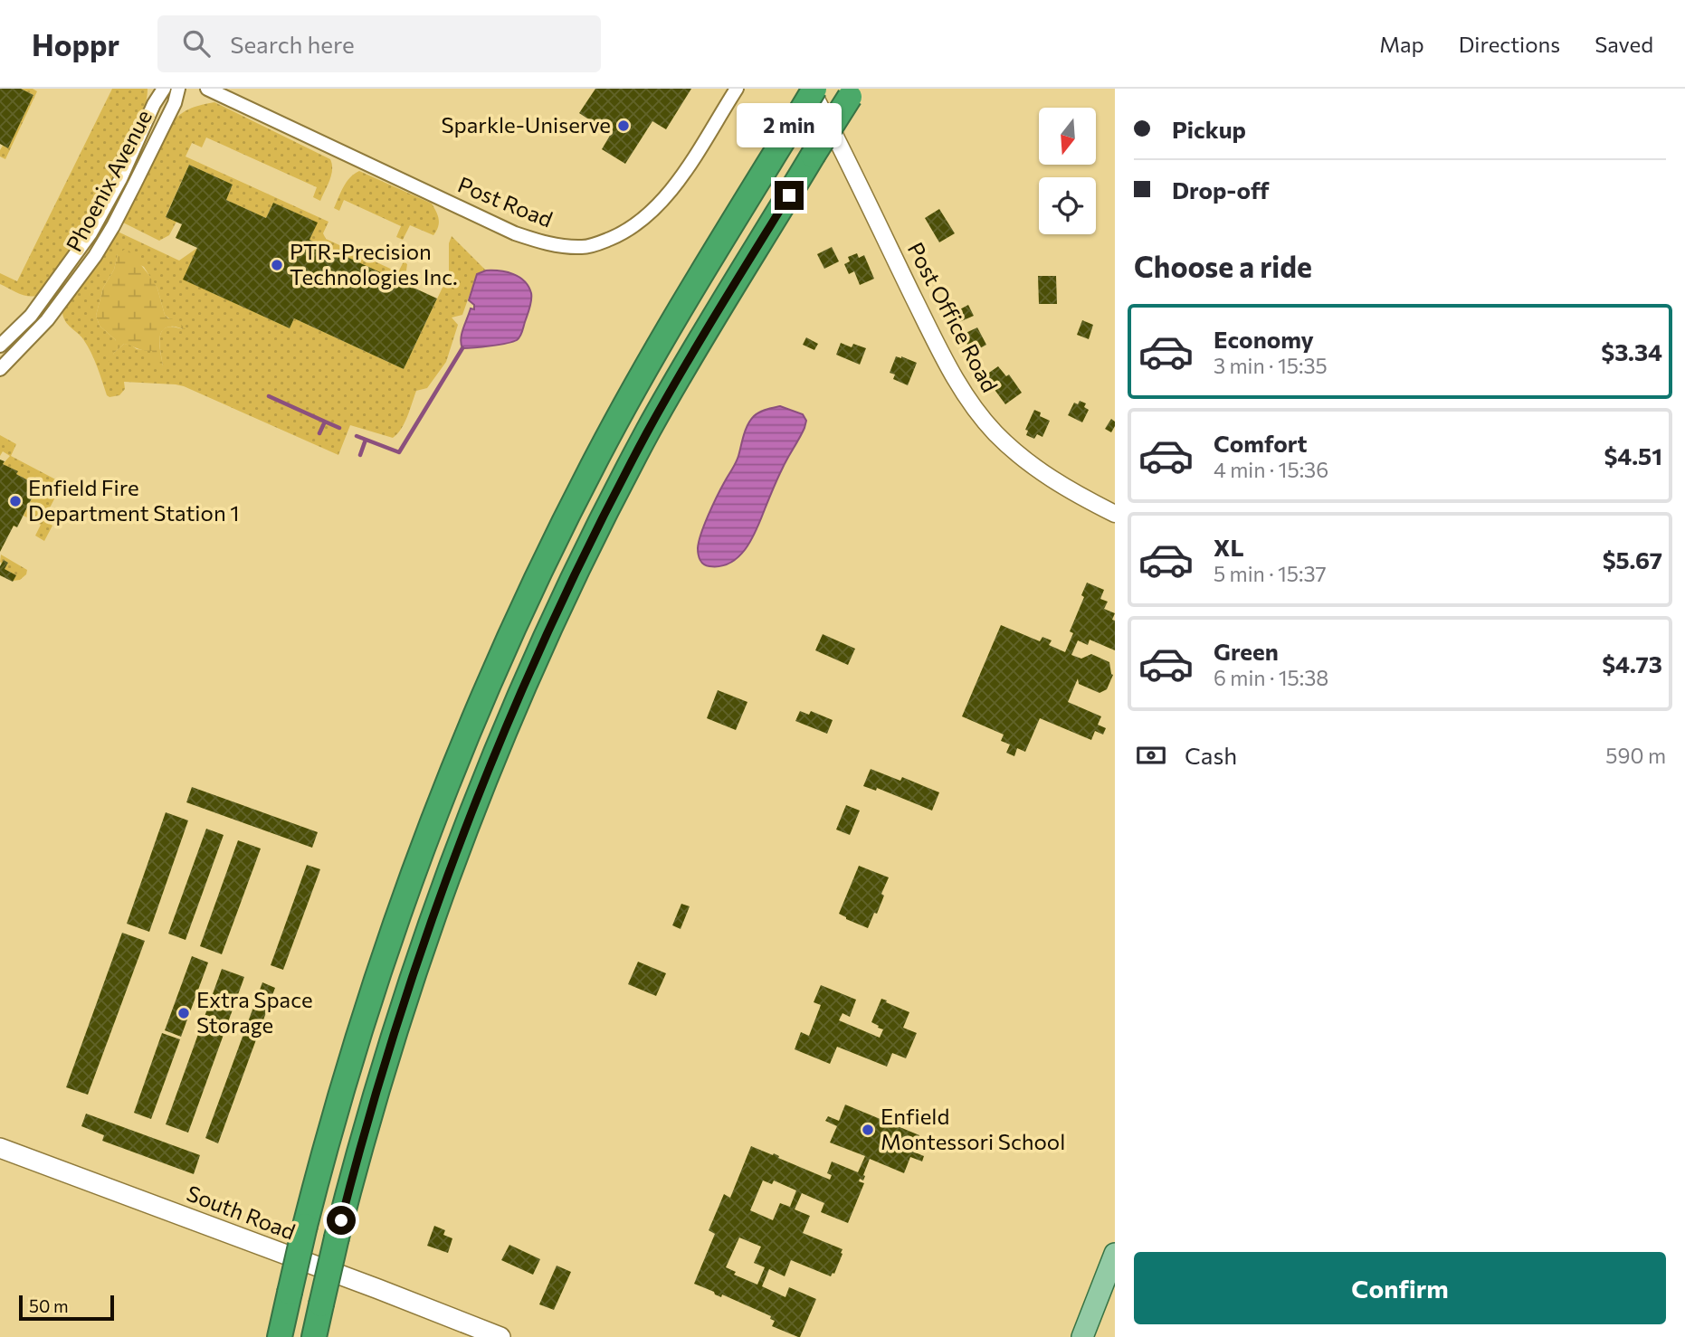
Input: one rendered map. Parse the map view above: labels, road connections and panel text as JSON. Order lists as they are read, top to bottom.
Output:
{
  "streets": {
    "main road": ["South Road"],
    "street": ["Phoenix Avenue", "Post Road", "Post Office Road"]
  },
  "places": [
    "Sparkle-Uniserve",
    "PTR-Precision Technologies Inc.",
    "Enfield Fire Department Station 1",
    "Extra Space Storage",
    "Enfield Montessori School"
  ],
  "scale_bar": "50 m",
  "north": "bottom",
  "page": {
    "header": "Hoppr",
    "search": "Search here",
    "nav": ["Map", "Directions", "Saved"],
    "banner": ["Pickup", "Drop-off"],
    "bubble": "2 min",
    "heading": "Choose a ride",
    "list": [
      {
        "name": "Economy",
        "note": "3 min · 15:35",
        "value": "$3.34"
      },
      {
        "name": "Comfort",
        "note": "4 min · 15:36",
        "value": "$4.51"
      },
      {
        "name": "XL",
        "note": "5 min · 15:37",
        "value": "$5.67"
      },
      {
        "name": "Green",
        "note": "6 min · 15:38",
        "value": "$4.73"
      }
    ],
    "pay": ["Cash", "590 m"],
    "buttons": "Confirm",
    "scale": "50 m"
  }
}
